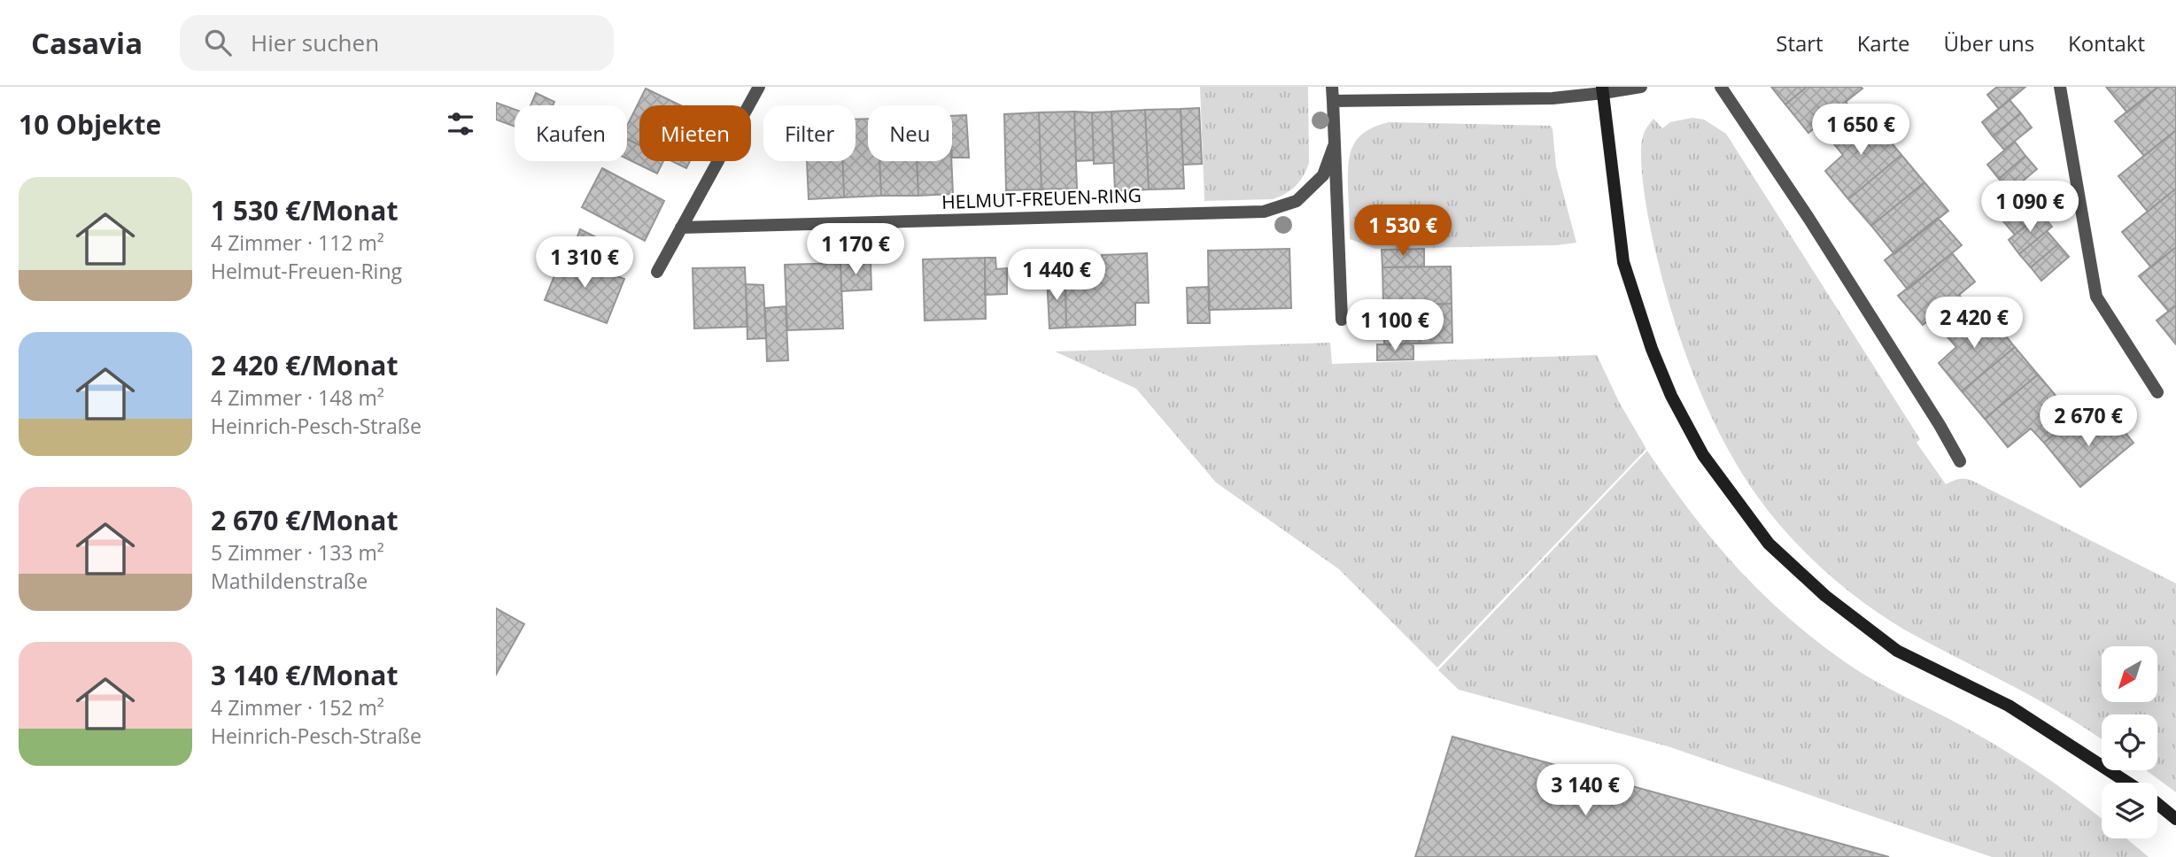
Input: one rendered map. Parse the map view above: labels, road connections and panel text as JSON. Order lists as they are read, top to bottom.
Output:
{
  "streets": {
    "street": ["HELMUT-FREUEN-RING"]
  },
  "north": "bottom left",
  "page": {
    "header": "Casavia",
    "search": "Hier suchen",
    "nav": [
      "Start",
      "Karte",
      "Über uns",
      "Kontakt"
    ],
    "heading": "10 Objekte",
    "price": [
      "1 650 €",
      "1 090 €",
      "1 530 €",
      "1 170 €",
      "1 310 €",
      "1 440 €",
      "2 420 €",
      "1 100 €",
      "2 670 €",
      "3 140 €"
    ],
    "chip": [
      "Kaufen",
      "Mieten",
      "Filter",
      "Neu"
    ],
    "list": [
      {
        "name": "1 530 €/Monat",
        "note": "4 Zimmer · 112 m² · Helmut-Freuen-Ring"
      },
      {
        "name": "2 420 €/Monat",
        "note": "4 Zimmer · 148 m² · Heinrich-Pesch-Straße"
      },
      {
        "name": "2 670 €/Monat",
        "note": "5 Zimmer · 133 m² · Mathildenstraße"
      },
      {
        "name": "3 140 €/Monat",
        "note": "4 Zimmer · 152 m² · Heinrich-Pesch-Straße"
      }
    ]
  }
}
